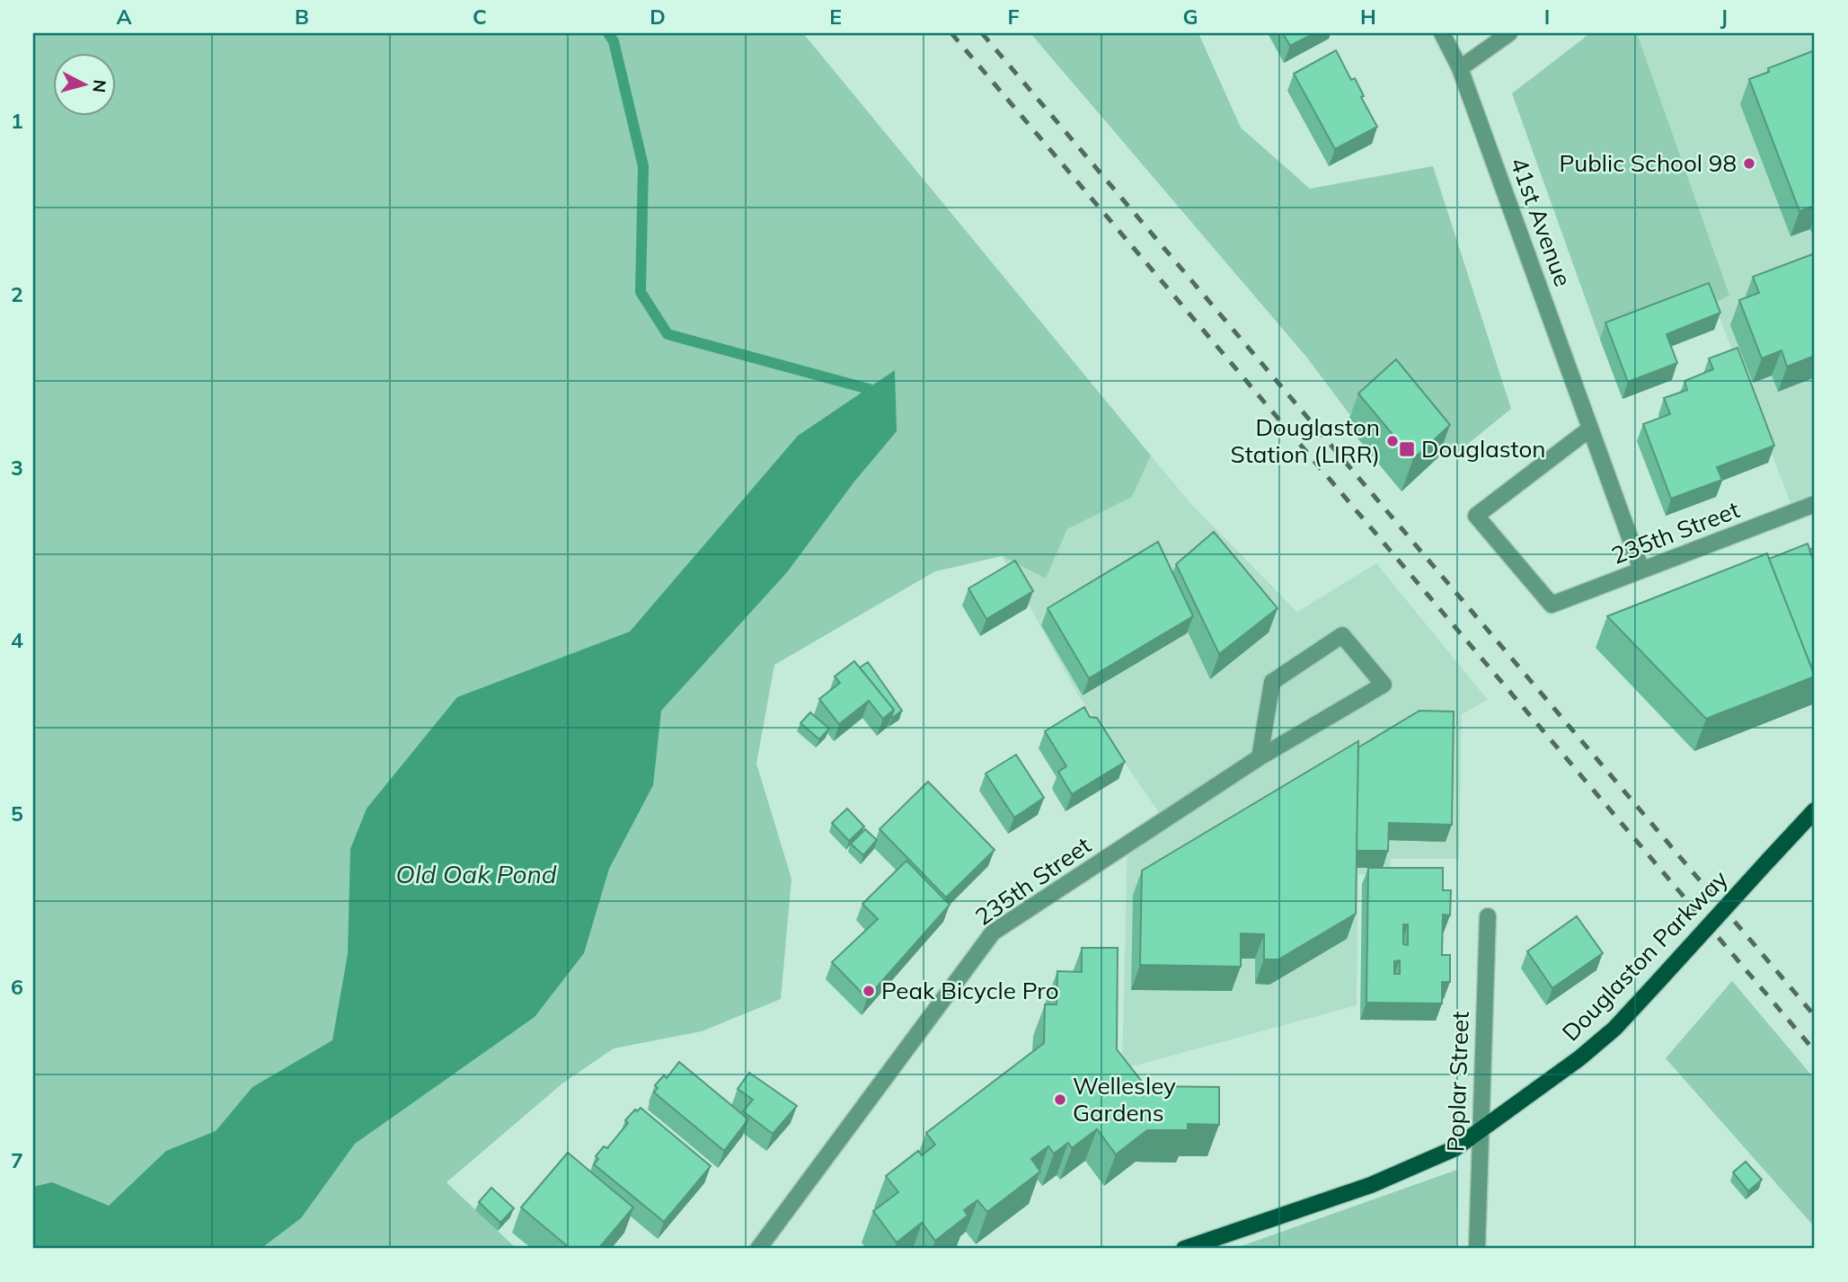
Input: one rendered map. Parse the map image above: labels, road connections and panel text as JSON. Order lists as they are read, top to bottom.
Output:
{
  "streets": {
    "main road": ["Douglaston Parkway"],
    "street": ["41st Avenue", "235th Street", "Poplar Street"]
  },
  "crossings": [
    ["41st Avenue", "235th Street"],
    ["Douglaston Parkway", "Poplar Street"]
  ],
  "water": ["Old Oak Pond"],
  "places": {
    "other": [
      "Public School 98",
      "Douglaston Station (LIRR)",
      "Peak Bicycle Pro",
      "Wellesley Gardens"
    ],
    "transit": ["Douglaston"]
  },
  "north": "right",
  "grid": {
    "columns": [
      "A",
      "B",
      "C",
      "D",
      "E",
      "F",
      "G",
      "H",
      "I",
      "J"
    ],
    "rows": [
      "1",
      "2",
      "3",
      "4",
      "5",
      "6",
      "7"
    ]
  }
}
